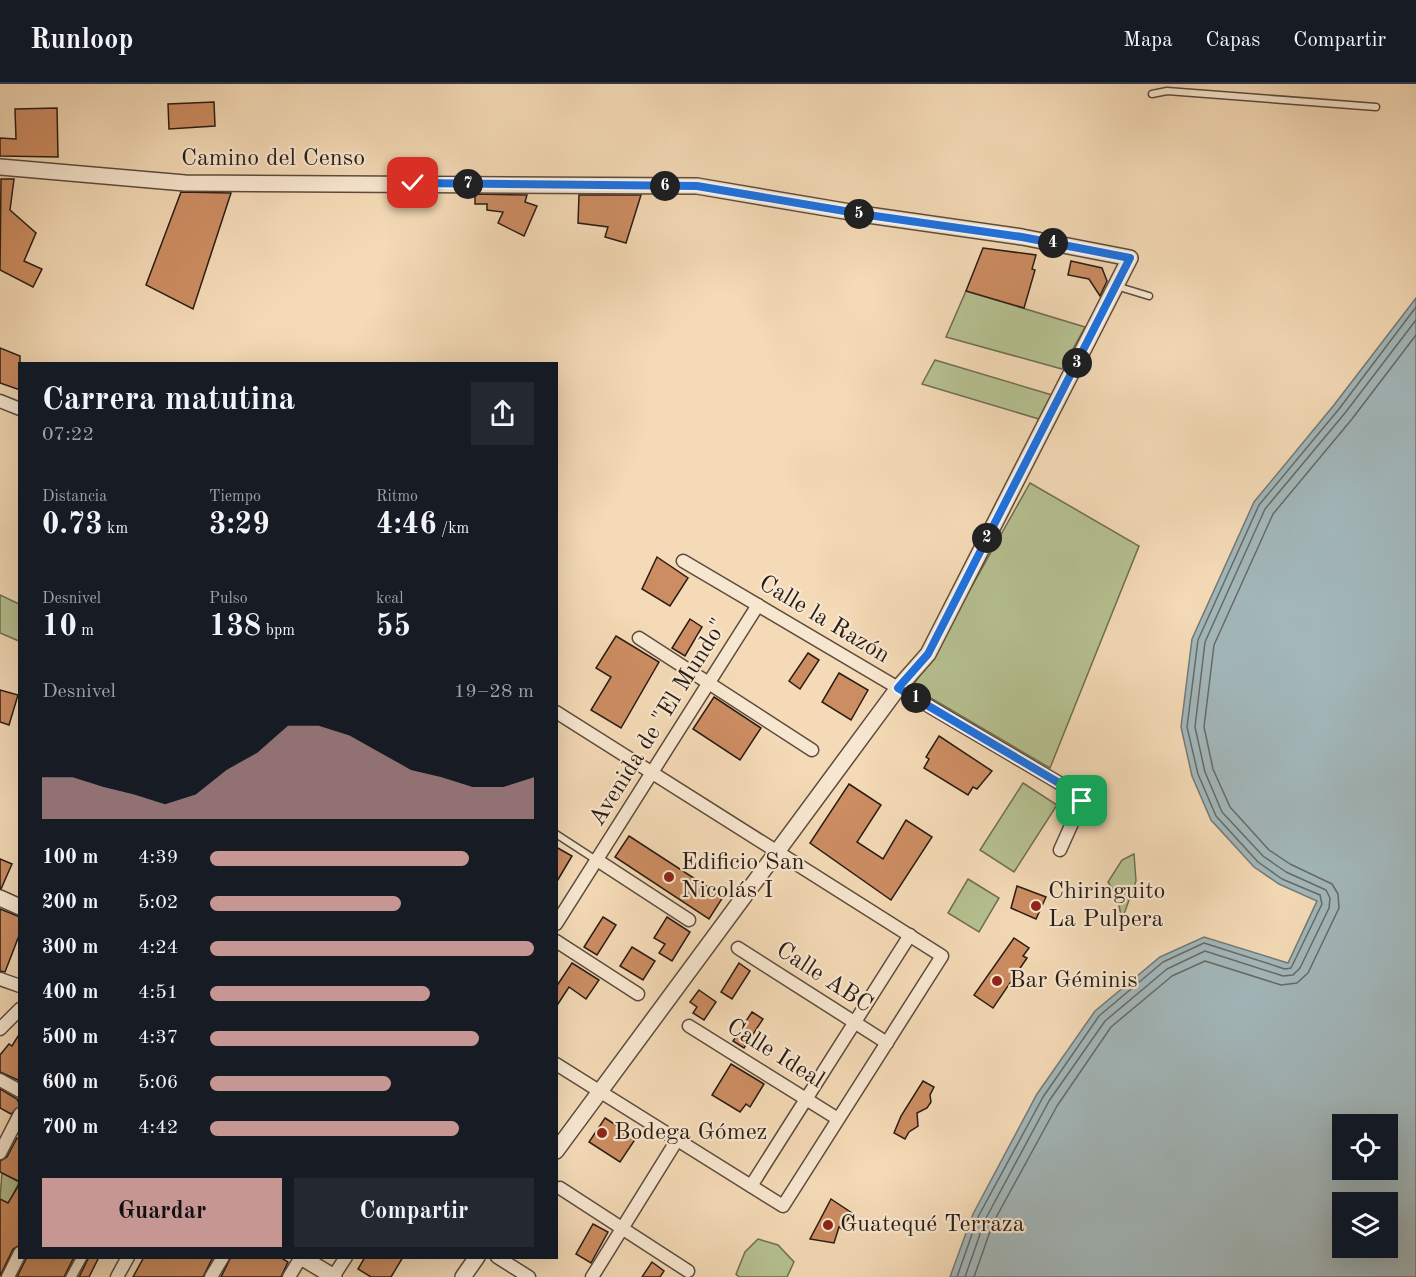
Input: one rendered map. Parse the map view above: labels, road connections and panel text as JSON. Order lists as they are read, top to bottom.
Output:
{
  "streets": {
    "street": [
      "Camino del Censo",
      "Calle la Razón",
      "Avenida de \"El Mundo\"",
      "Calle ABC",
      "Calle Ideal"
    ]
  },
  "crossings": [
    ["Camino del Censo", "Calle la Razón"],
    ["Calle la Razón", "Avenida de \"El Mundo\""]
  ],
  "places": [
    "Edificio San Nicolás I",
    "Chiringuito La Pulpera",
    "Bar Géminis",
    "Bodega Gómez",
    "Guatequé Terraza"
  ],
  "page": {
    "header": "Runloop",
    "nav": ["Mapa", "Capas", "Compartir"],
    "pins": [
      "7",
      "6",
      "5",
      "4",
      "3",
      "2",
      "1"
    ],
    "heading": ["Carrera matutina", "07:22"],
    "stats": [
      ["Distancia", "0.73 km"],
      ["Tiempo", "3:29"],
      ["Ritmo", "4:46 /km"],
      ["Desnivel", "10 m"],
      ["Pulso", "138 bpm"],
      ["kcal", "55"]
    ],
    "chart": ["Desnivel", "19–28 m"],
    "list": [
      {
        "name": "100 m",
        "note": "4:39"
      },
      {
        "name": "200 m",
        "note": "5:02"
      },
      {
        "name": "300 m",
        "note": "4:24"
      },
      {
        "name": "400 m",
        "note": "4:51"
      },
      {
        "name": "500 m",
        "note": "4:37"
      },
      {
        "name": "600 m",
        "note": "5:06"
      },
      {
        "name": "700 m",
        "note": "4:42"
      }
    ],
    "buttons": ["Guardar", "Compartir"]
  }
}
